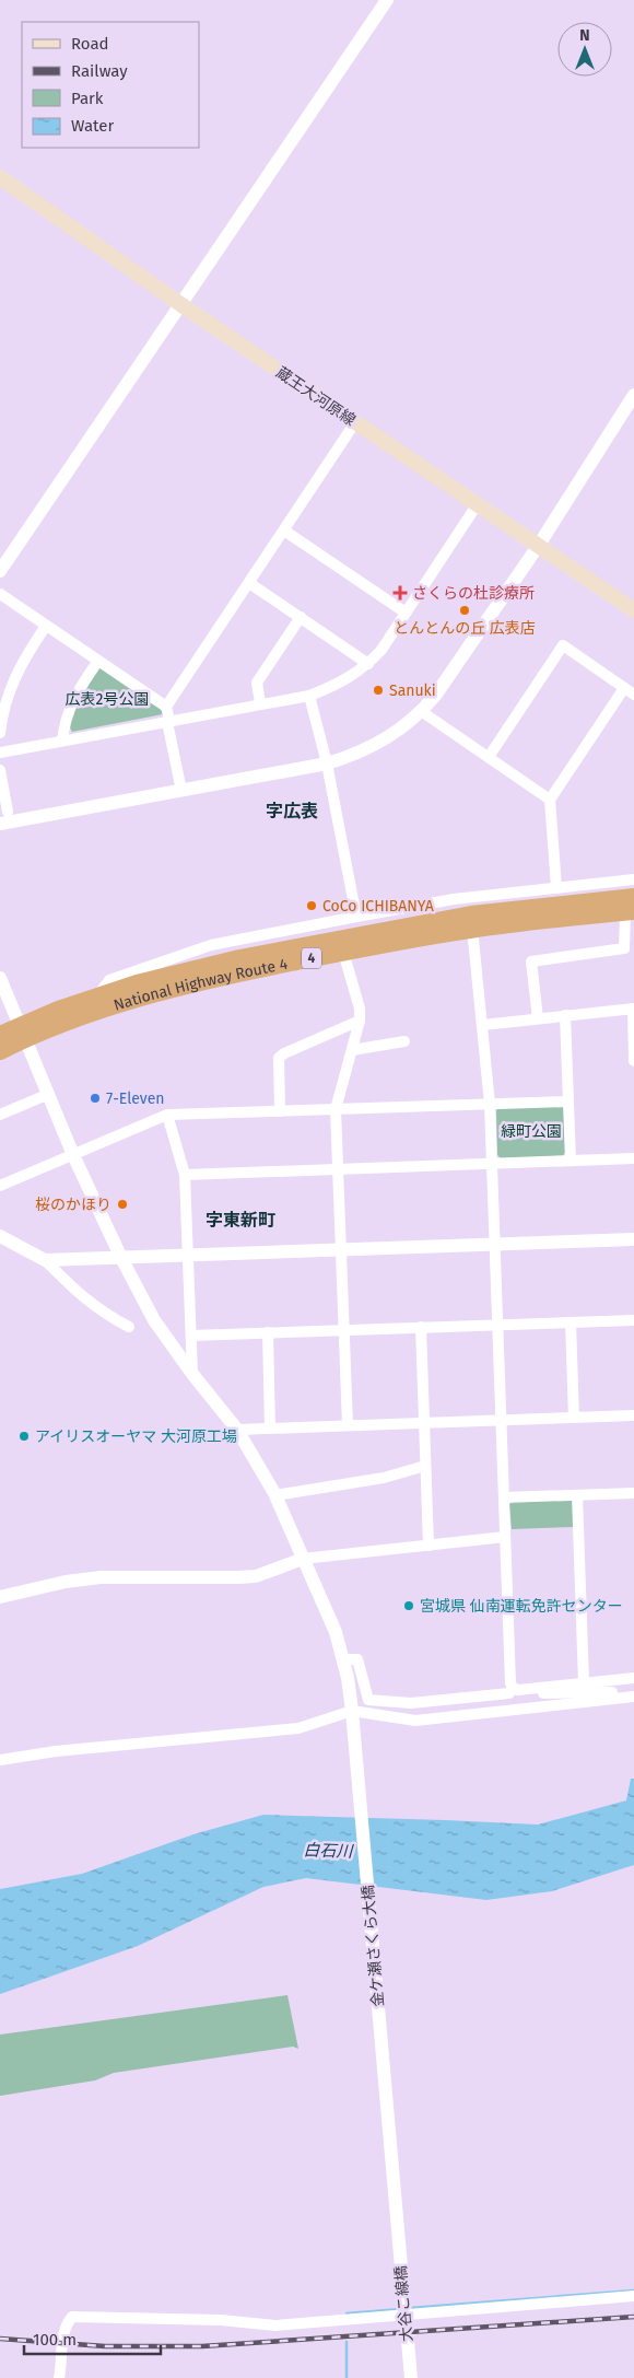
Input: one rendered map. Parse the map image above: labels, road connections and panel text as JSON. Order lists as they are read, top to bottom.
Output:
{
  "streets": {
    "highway": ["4", "National Highway Route 4"],
    "main road": ["蔵王大河原線"],
    "street": ["金ケ瀬さくら大橋", "大谷こ線橋"]
  },
  "crossings": [
    ["National Highway Route 4", "金ケ瀬さくら大橋"],
    ["金ケ瀬さくら大橋", "大谷こ線橋"]
  ],
  "districts": ["字広表", "字東新町"],
  "water": ["白石川"],
  "parks": ["広表2号公園", "緑町公園"],
  "places": {
    "health": ["さくらの杜診療所"],
    "other": [
      "とんとんの丘 広表店",
      "Sanuki",
      "CoCo ICHIBANYA",
      "7-Eleven",
      "桜のかほり",
      "アイリスオーヤマ 大河原工場",
      "宮城県 仙南運転免許センター"
    ]
  },
  "legend": [
    "Road",
    "Railway",
    "Park",
    "Water"
  ],
  "scale_bar": "100 m",
  "north": "top"
}
